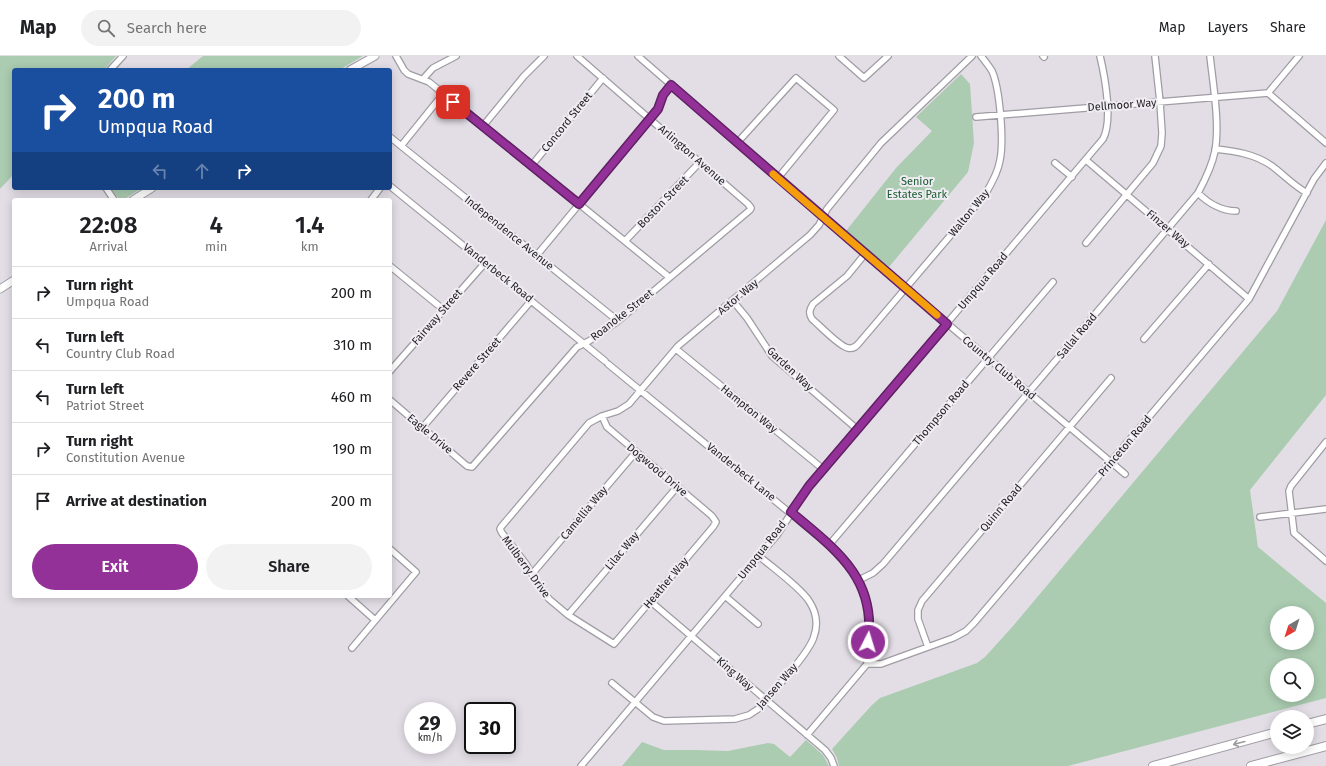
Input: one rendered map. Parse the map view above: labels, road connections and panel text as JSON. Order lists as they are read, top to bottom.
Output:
{
  "streets": {
    "street": [
      "Dellmoor Way",
      "Concord Street",
      "Arlington Avenue",
      "Boston Street",
      "Walton Way",
      "Finzer Way",
      "Independence Avenue",
      "Vanderbeck Road",
      "Umpqua Road",
      "Astor Way",
      "Roanoke Street",
      "Fairway Street",
      "Sallal Road",
      "Revere Street",
      "Country Club Road",
      "Garden Way",
      "Hampton Way",
      "Thompson Road",
      "Eagle Drive",
      "Princeton Road",
      "Dogwood Drive",
      "Vanderbeck Lane",
      "Quinn Road",
      "Camellia Way",
      "Lilac Way",
      "Mulberry Drive",
      "Heather Way",
      "King Way",
      "Jansen Way"
    ]
  },
  "crossings": [
    ["Dellmoor Way", "Walton Way"],
    ["Dellmoor Way", "Umpqua Road"],
    ["Dellmoor Way", "Sallal Road"],
    ["Concord Street", "Arlington Avenue"],
    ["Arlington Avenue", "Boston Street"],
    ["Arlington Avenue", "Roanoke Street"],
    ["Walton Way", "Country Club Road"],
    ["Finzer Way", "Umpqua Road"],
    ["Finzer Way", "Sallal Road"],
    ["Finzer Way", "Princeton Road"],
    ["Independence Avenue", "Roanoke Street"],
    ["Vanderbeck Road", "Roanoke Street"],
    ["Vanderbeck Road", "Fairway Street"],
    ["Vanderbeck Road", "Revere Street"],
    ["Vanderbeck Road", "Vanderbeck Lane"],
    ["Umpqua Road", "Country Club Road"],
    ["Umpqua Road", "Garden Way"],
    ["Umpqua Road", "Hampton Way"],
    ["Umpqua Road", "Vanderbeck Lane"],
    ["Umpqua Road", "King Way"],
    ["Umpqua Road", "Jansen Way"],
    ["Astor Way", "Country Club Road"],
    ["Astor Way", "Garden Way"],
    ["Astor Way", "Hampton Way"],
    ["Astor Way", "Dogwood Drive"],
    ["Astor Way", "Vanderbeck Lane"],
    ["Astor Way", "Mulberry Drive"],
    ["Roanoke Street", "Eagle Drive"],
    ["Sallal Road", "Country Club Road"],
    ["Sallal Road", "Vanderbeck Lane"],
    ["Revere Street", "Eagle Drive"],
    ["Country Club Road", "Thompson Road"],
    ["Country Club Road", "Princeton Road"],
    ["Country Club Road", "Quinn Road"],
    ["Thompson Road", "Vanderbeck Lane"],
    ["Princeton Road", "Vanderbeck Lane"],
    ["Princeton Road", "Quinn Road"],
    ["Dogwood Drive", "Camellia Way"],
    ["Dogwood Drive", "Lilac Way"],
    ["Dogwood Drive", "Heather Way"],
    ["Camellia Way", "Mulberry Drive"],
    ["Lilac Way", "Mulberry Drive"],
    ["Mulberry Drive", "Heather Way"],
    ["Heather Way", "King Way"],
    ["King Way", "Jansen Way"]
  ],
  "parks": ["Senior Estates Park"],
  "north": "bottom left",
  "page": {
    "header": "Map",
    "search": "Search here",
    "nav": ["Map", "Layers", "Share"],
    "turn": ["200 m", "Umpqua Road"],
    "eta": [
      "22:08",
      "Arrival",
      "4",
      "min",
      "1.4",
      "km"
    ],
    "list": [
      {
        "name": "Turn right",
        "note": "Umpqua Road",
        "value": "200 m"
      },
      {
        "name": "Turn left",
        "note": "Country Club Road",
        "value": "310 m"
      },
      {
        "name": "Turn left",
        "note": "Patriot Street",
        "value": "460 m"
      },
      {
        "name": "Turn right",
        "note": "Constitution Avenue",
        "value": "190 m"
      },
      {
        "name": "Arrive at destination",
        "value": "200 m"
      }
    ],
    "buttons": ["Exit", "Share"],
    "speed": "29 km/h",
    "limit": "30"
  }
}
